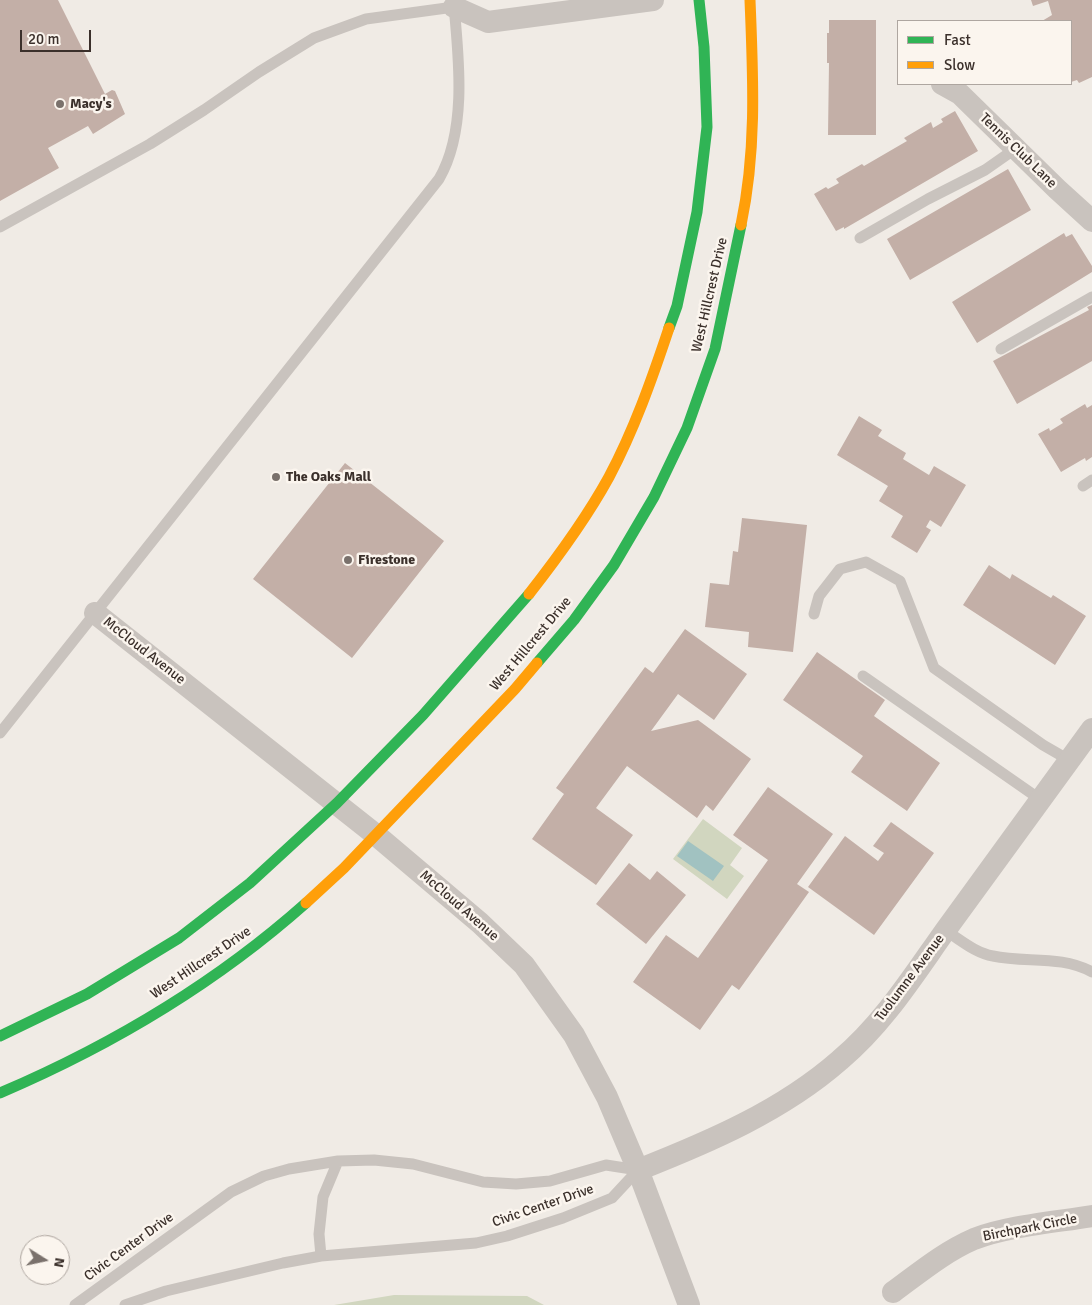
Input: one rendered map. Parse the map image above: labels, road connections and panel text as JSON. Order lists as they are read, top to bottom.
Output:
{
  "streets": {
    "main road": ["West Hillcrest Drive"],
    "street": [
      "Tennis Club Lane",
      "McCloud Avenue",
      "Tuolumne Avenue",
      "Birchpark Circle"
    ],
    "lane": ["Civic Center Drive"]
  },
  "crossings": [
    ["West Hillcrest Drive", "McCloud Avenue"],
    ["McCloud Avenue", "Tuolumne Avenue"],
    ["McCloud Avenue", "Civic Center Drive"],
    ["Tuolumne Avenue", "Civic Center Drive"]
  ],
  "places": ["Macy's", "The Oaks Mall", "Firestone"],
  "legend": ["Fast", "Slow"],
  "scale_bar": "20 m",
  "north": "right"
}
